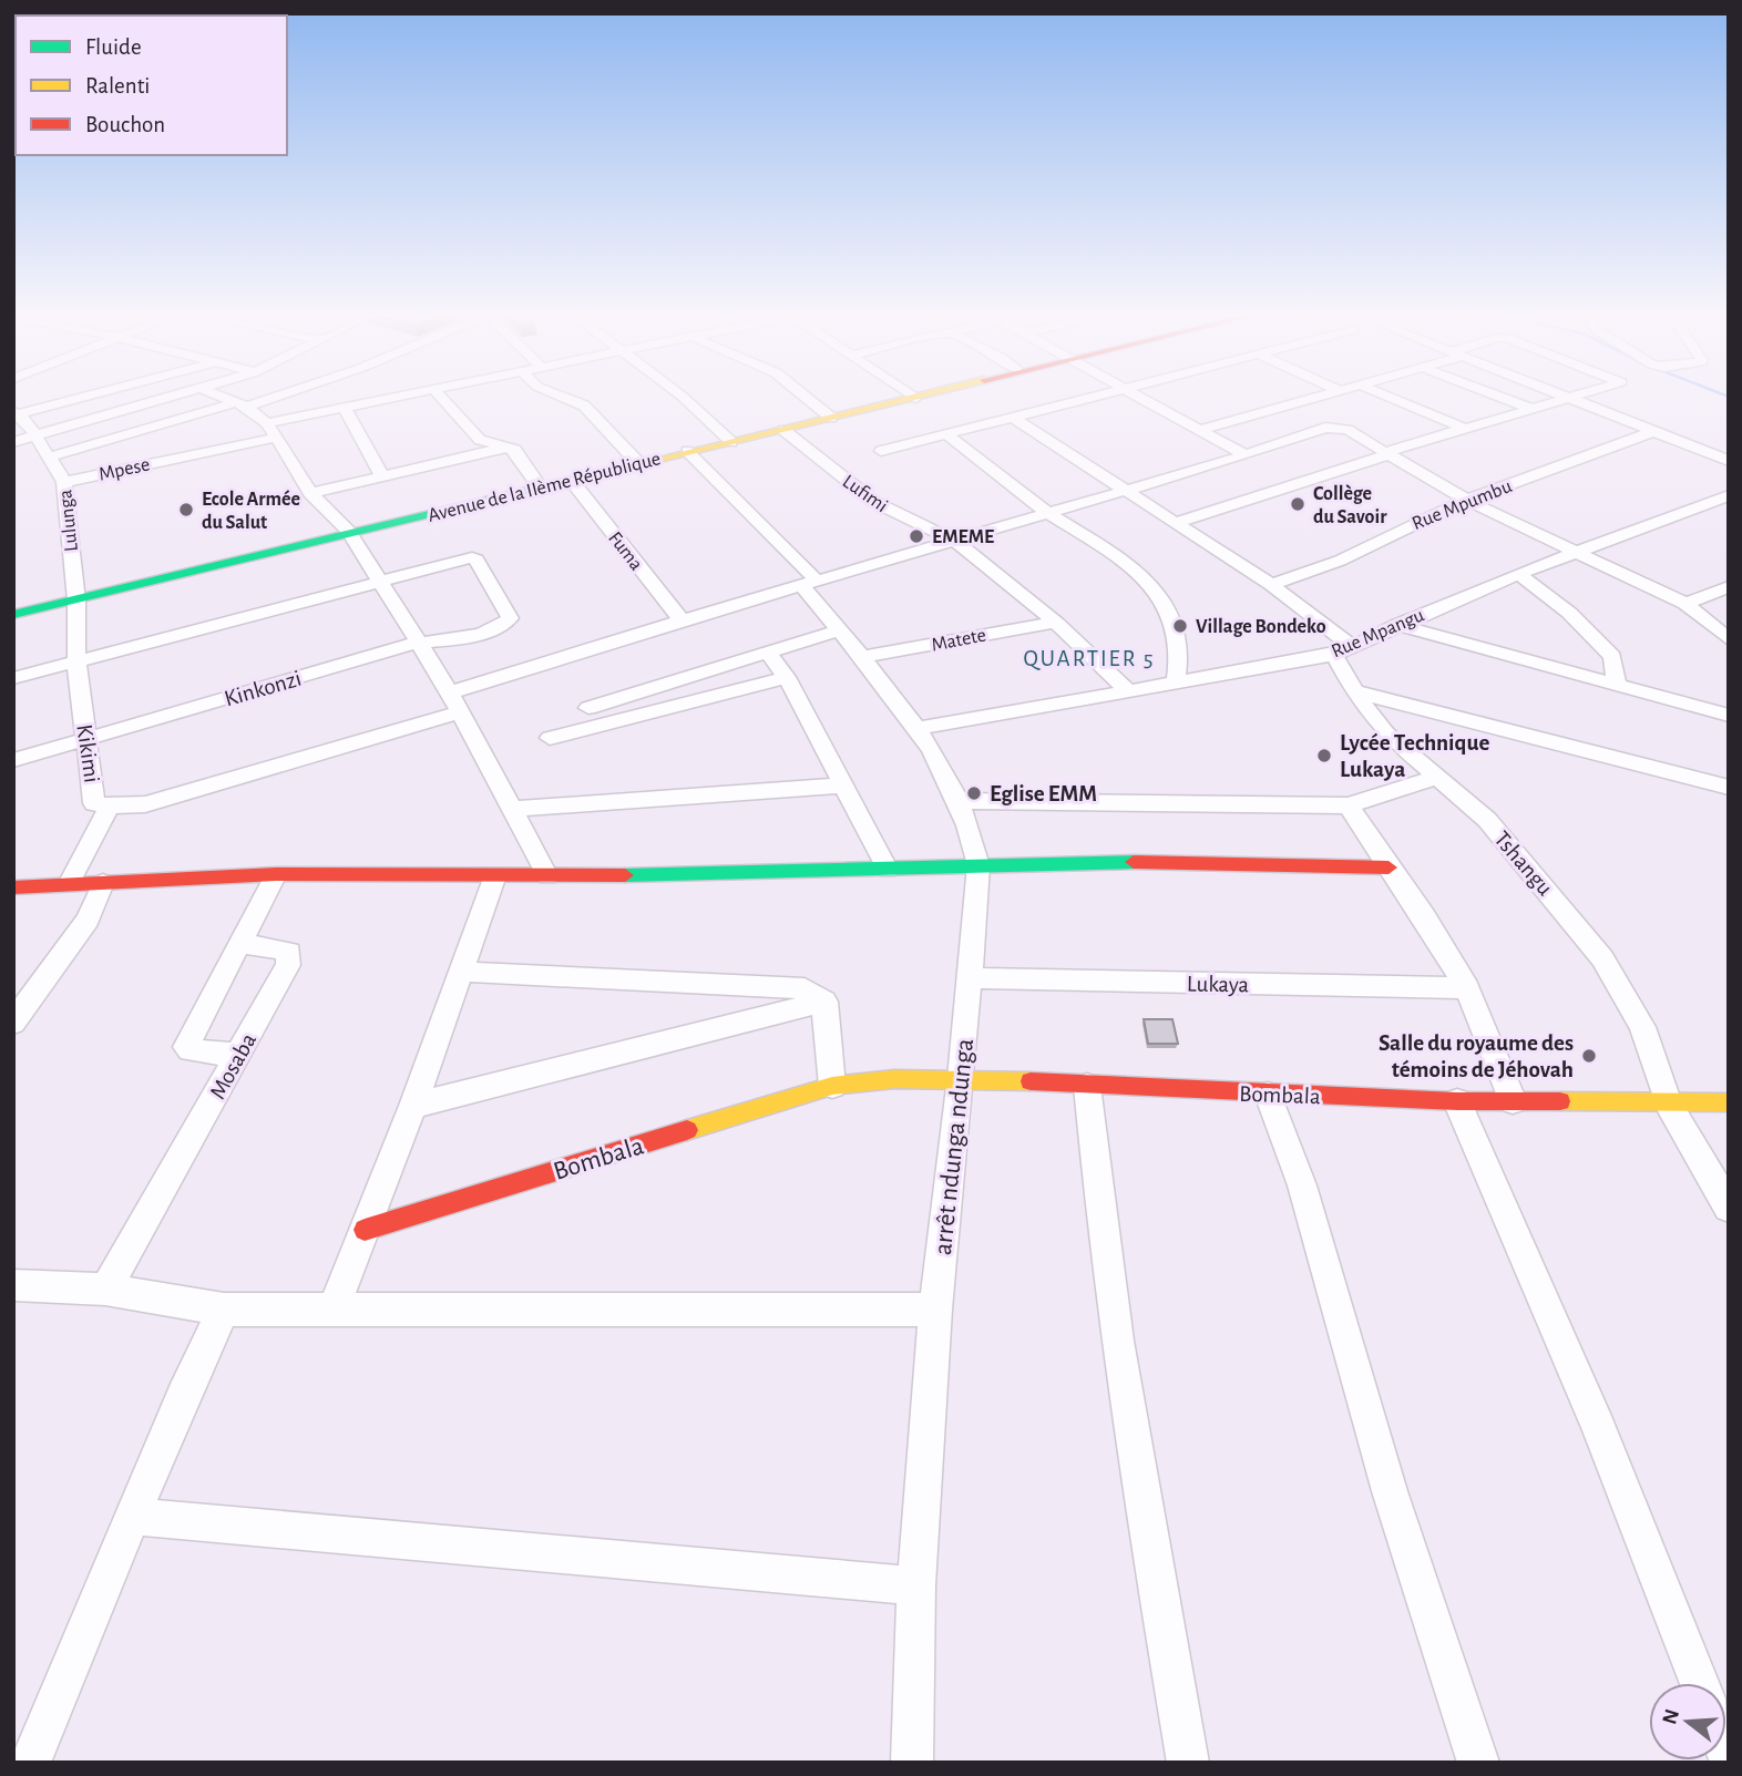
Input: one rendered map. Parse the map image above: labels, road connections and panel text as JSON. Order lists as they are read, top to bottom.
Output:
{
  "streets": {
    "street": [
      "Mpese",
      "Avenue de la IIème République",
      "Lufimi",
      "Rue Mpumbu",
      "Lulunga",
      "Fuma",
      "Rue Mpangu",
      "Matete",
      "Kinkonzi",
      "Kikimi",
      "Tshangu",
      "Lukaya",
      "Mosaba",
      "Bombala",
      "arrêt ndunga ndunga"
    ]
  },
  "crossings": [
    ["Mpese", "Lulunga"],
    ["Avenue de la IIème République", "Lufimi"],
    ["Avenue de la IIème République", "Lulunga"],
    ["Avenue de la IIème République", "Fuma"],
    ["Avenue de la IIème République", "Kikimi"],
    ["Lufimi", "Rue Mpangu"],
    ["Lufimi", "Matete"],
    ["Lulunga", "Kikimi"],
    ["Rue Mpangu", "Tshangu"],
    ["Rue Mpangu", "arrêt ndunga ndunga"],
    ["Matete", "arrêt ndunga ndunga"],
    ["Kinkonzi", "Kikimi"],
    ["Tshangu", "Bombala"],
    ["Lukaya", "arrêt ndunga ndunga"],
    ["Bombala", "arrêt ndunga ndunga"]
  ],
  "districts": ["QUARTIER 5"],
  "places": [
    "Collège du Savoir",
    "Ecole Armée du Salut",
    "EMEME",
    "Village Bondeko",
    "Lycée Technique Lukaya",
    "Eglise EMM",
    "Salle du royaume des témoins de Jéhovah"
  ],
  "legend": ["Fluide", "Ralenti", "Bouchon"],
  "north": "left"
}
